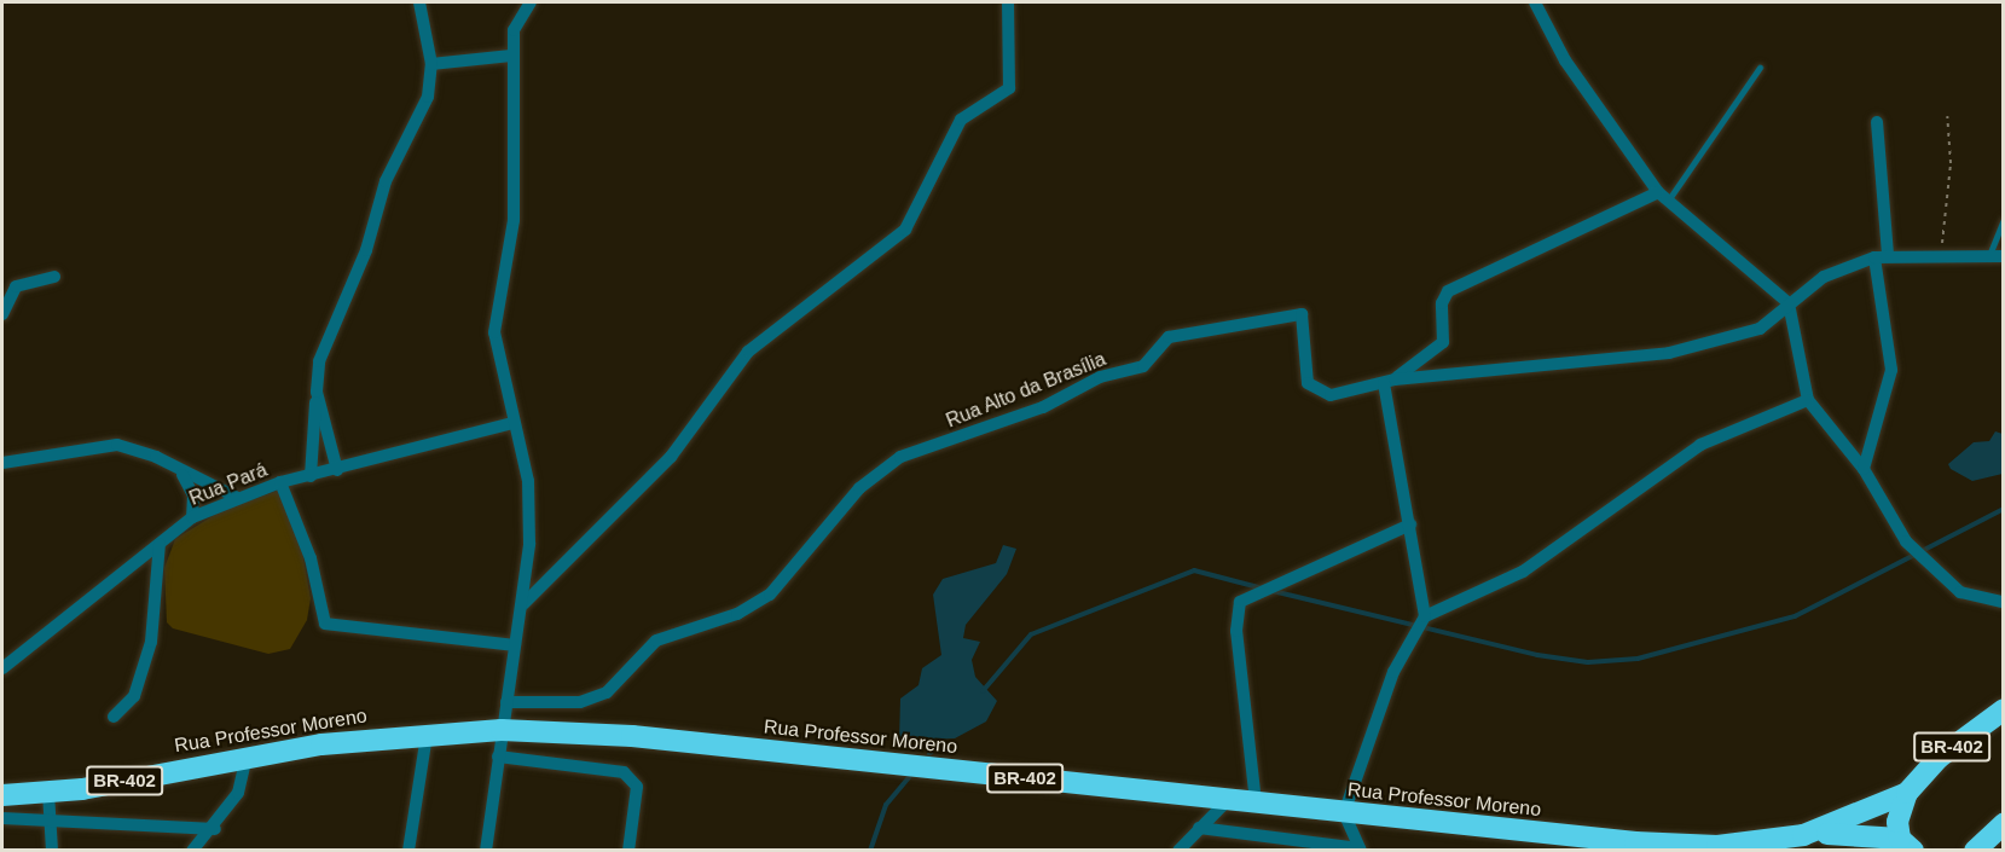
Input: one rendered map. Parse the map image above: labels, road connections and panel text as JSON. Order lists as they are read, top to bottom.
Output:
{
  "streets": {
    "highway": ["Rua Professor Moreno", "BR-402"],
    "street": ["Rua Alto da Brasília", "Rua Pará"]
  },
  "crossings": [
    ["Rua Professor Moreno", "BR-402"]
  ]
}
